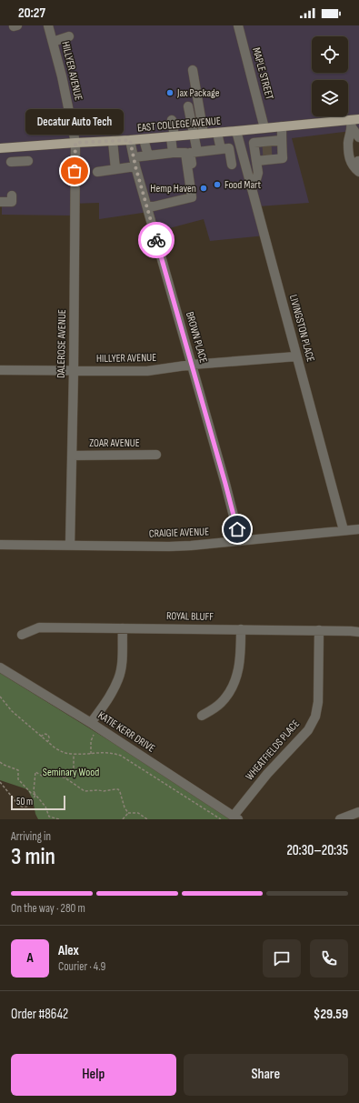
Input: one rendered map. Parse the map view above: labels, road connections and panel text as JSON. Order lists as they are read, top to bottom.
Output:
{
  "streets": {
    "main road": ["EAST COLLEGE AVENUE"],
    "street": [
      "HILLYER AVENUE",
      "MAPLE STREET",
      "LIVINGSTON PLACE",
      "BROWN PLACE",
      "DALEROSE AVENUE",
      "ZOAR AVENUE",
      "CRAIGIE AVENUE",
      "ROYAL BLUFF",
      "KATIE KERR DRIVE",
      "WHEATFIELDS PLACE"
    ]
  },
  "crossings": [
    ["HILLYER AVENUE", "EAST COLLEGE AVENUE"],
    ["HILLYER AVENUE", "LIVINGSTON PLACE"],
    ["HILLYER AVENUE", "BROWN PLACE"],
    ["HILLYER AVENUE", "DALEROSE AVENUE"],
    ["MAPLE STREET", "EAST COLLEGE AVENUE"],
    ["EAST COLLEGE AVENUE", "LIVINGSTON PLACE"],
    ["EAST COLLEGE AVENUE", "BROWN PLACE"],
    ["EAST COLLEGE AVENUE", "DALEROSE AVENUE"],
    ["LIVINGSTON PLACE", "CRAIGIE AVENUE"],
    ["BROWN PLACE", "CRAIGIE AVENUE"],
    ["DALEROSE AVENUE", "ZOAR AVENUE"],
    ["DALEROSE AVENUE", "CRAIGIE AVENUE"],
    ["ROYAL BLUFF", "WHEATFIELDS PLACE"],
    ["KATIE KERR DRIVE", "WHEATFIELDS PLACE"]
  ],
  "parks": ["Seminary Wood"],
  "places": [
    "Jax Package",
    "Decatur Auto Tech",
    "Food Mart",
    "Hemp Haven"
  ],
  "scale_bar": "50 m",
  "page": {
    "status": "20:27",
    "bubble": "Decatur Auto Tech",
    "scale": "50 m",
    "heading": ["3 min", "Arriving in", "20:30–20:35"],
    "panel": [
      "Alex",
      "Courier · 4.9",
      "Order #8642",
      "$29.59"
    ],
    "bar": "On the way · 280 m",
    "round": "A",
    "buttons": ["Help", "Share"]
  }
}
